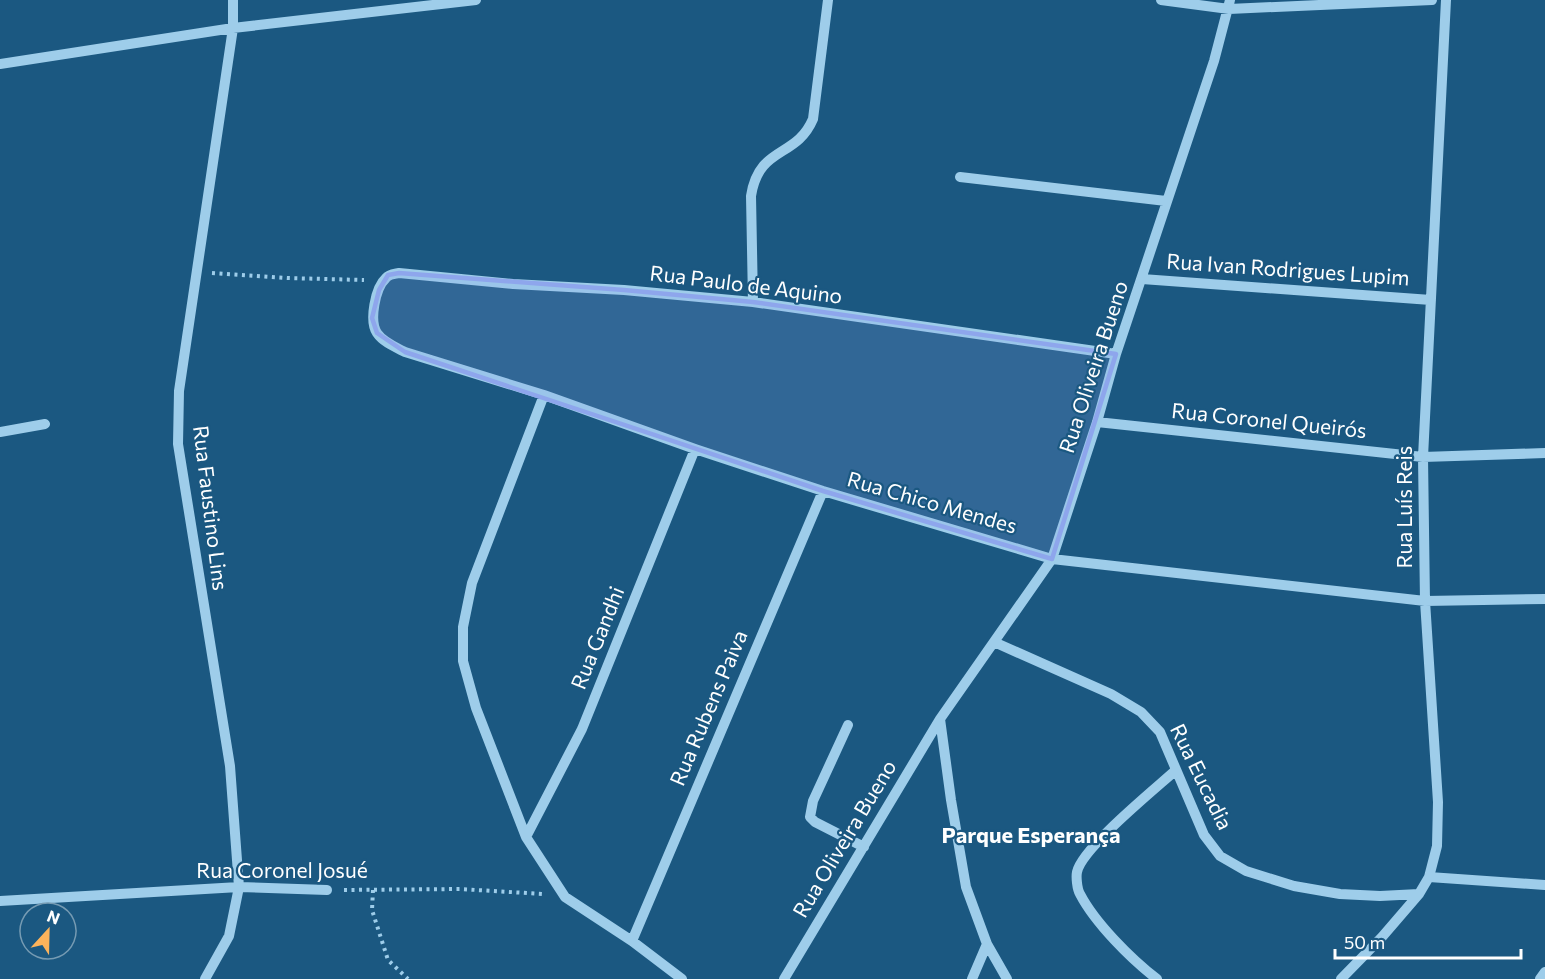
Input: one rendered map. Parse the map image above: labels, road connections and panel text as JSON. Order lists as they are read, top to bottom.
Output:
{
  "streets": {
    "street": [
      "Rua Ivan Rodrigues Lupim",
      "Rua Paulo de Aquino",
      "Rua Oliveira Bueno",
      "Rua Coronel Queirós",
      "Rua Chico Mendes",
      "Rua Luís Reis",
      "Rua Faustino Lins",
      "Rua Gandhi",
      "Rua Rubens Paiva",
      "Rua Eucadia",
      "Rua Coronel Josué"
    ]
  },
  "crossings": [
    ["Rua Ivan Rodrigues Lupim", "Rua Oliveira Bueno"],
    ["Rua Ivan Rodrigues Lupim", "Rua Luís Reis"],
    ["Rua Paulo de Aquino", "Rua Oliveira Bueno"],
    ["Rua Paulo de Aquino", "Rua Chico Mendes"],
    ["Rua Oliveira Bueno", "Rua Coronel Queirós"],
    ["Rua Oliveira Bueno", "Rua Chico Mendes"],
    ["Rua Oliveira Bueno", "Rua Eucadia"],
    ["Rua Coronel Queirós", "Rua Luís Reis"],
    ["Rua Chico Mendes", "Rua Luís Reis"],
    ["Rua Chico Mendes", "Rua Gandhi"],
    ["Rua Chico Mendes", "Rua Rubens Paiva"],
    ["Rua Luís Reis", "Rua Eucadia"],
    ["Rua Faustino Lins", "Rua Coronel Josué"]
  ],
  "districts": ["Parque Esperança"],
  "scale_bar": "50 m",
  "north": "top"
}
